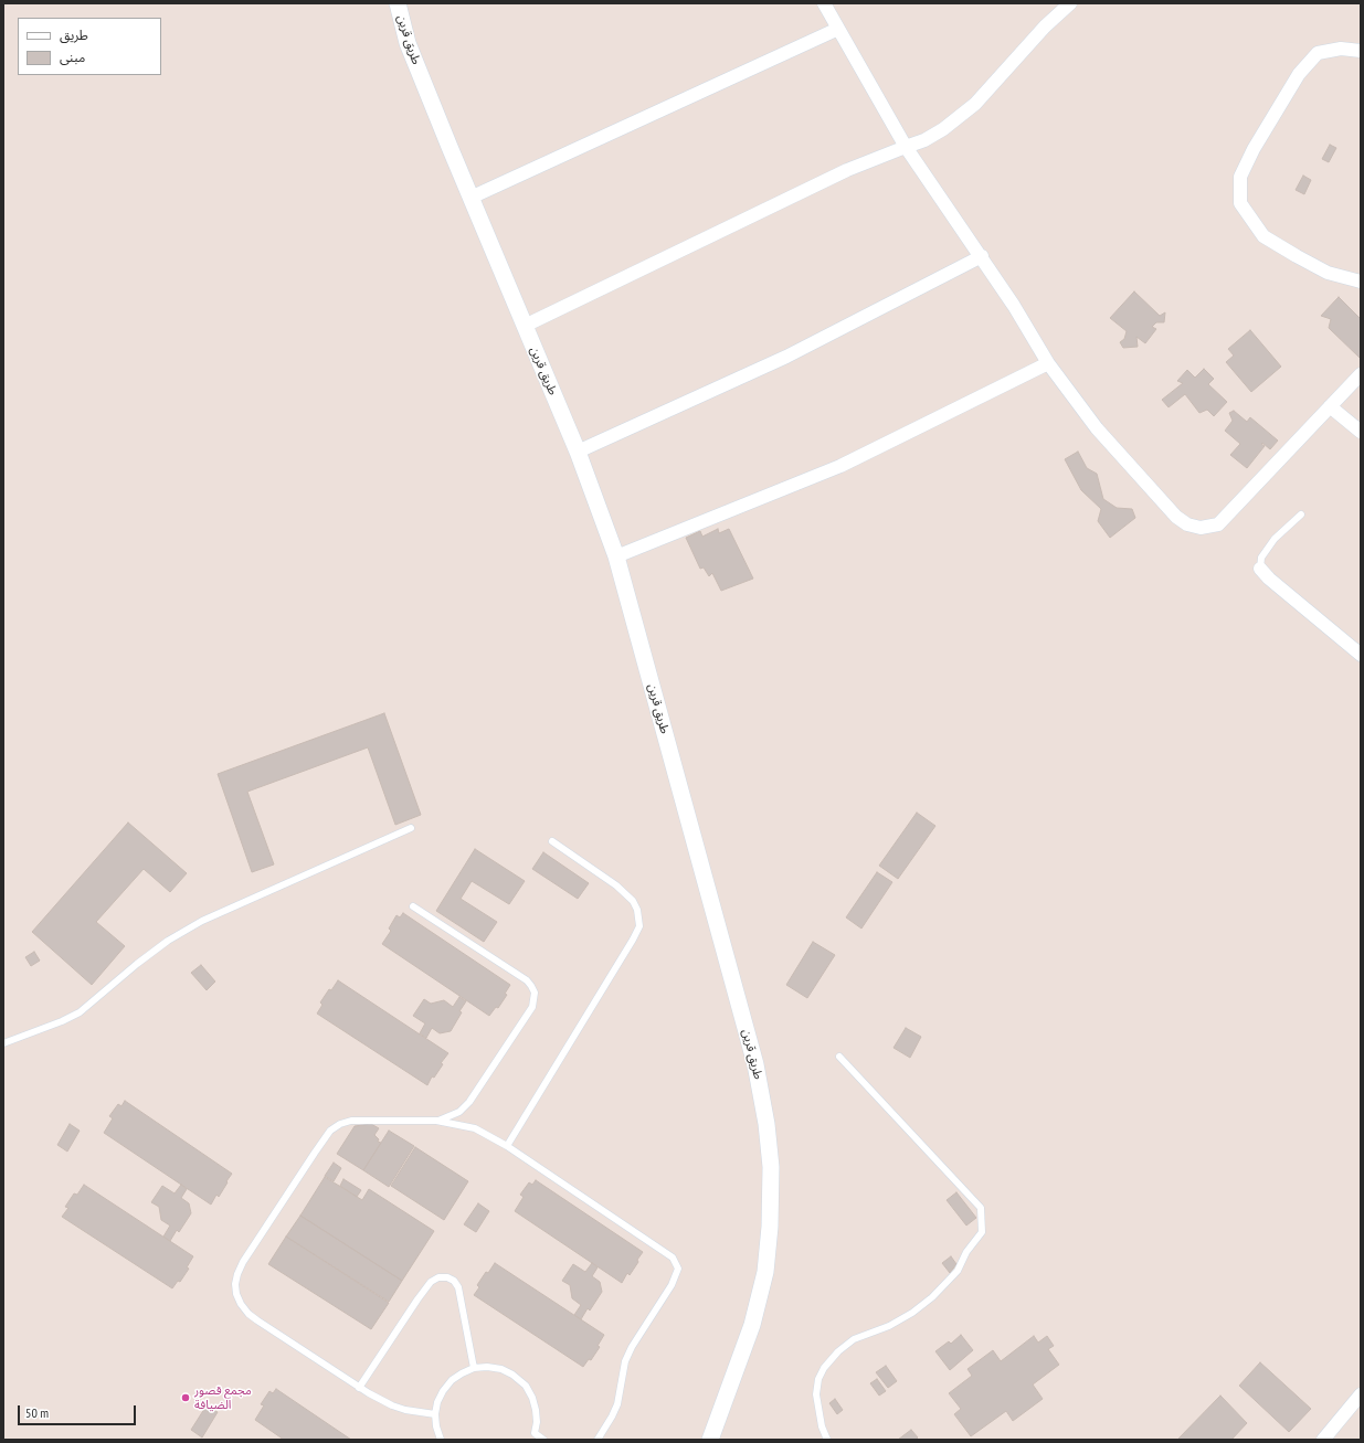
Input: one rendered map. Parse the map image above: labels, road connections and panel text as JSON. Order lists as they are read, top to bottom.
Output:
{
  "streets": {
    "street": ["طريق قرين"]
  },
  "places": ["مجمع قصور الضيافة"],
  "legend": ["طريق", "مبنى"],
  "scale_bar": "50 m"
}
